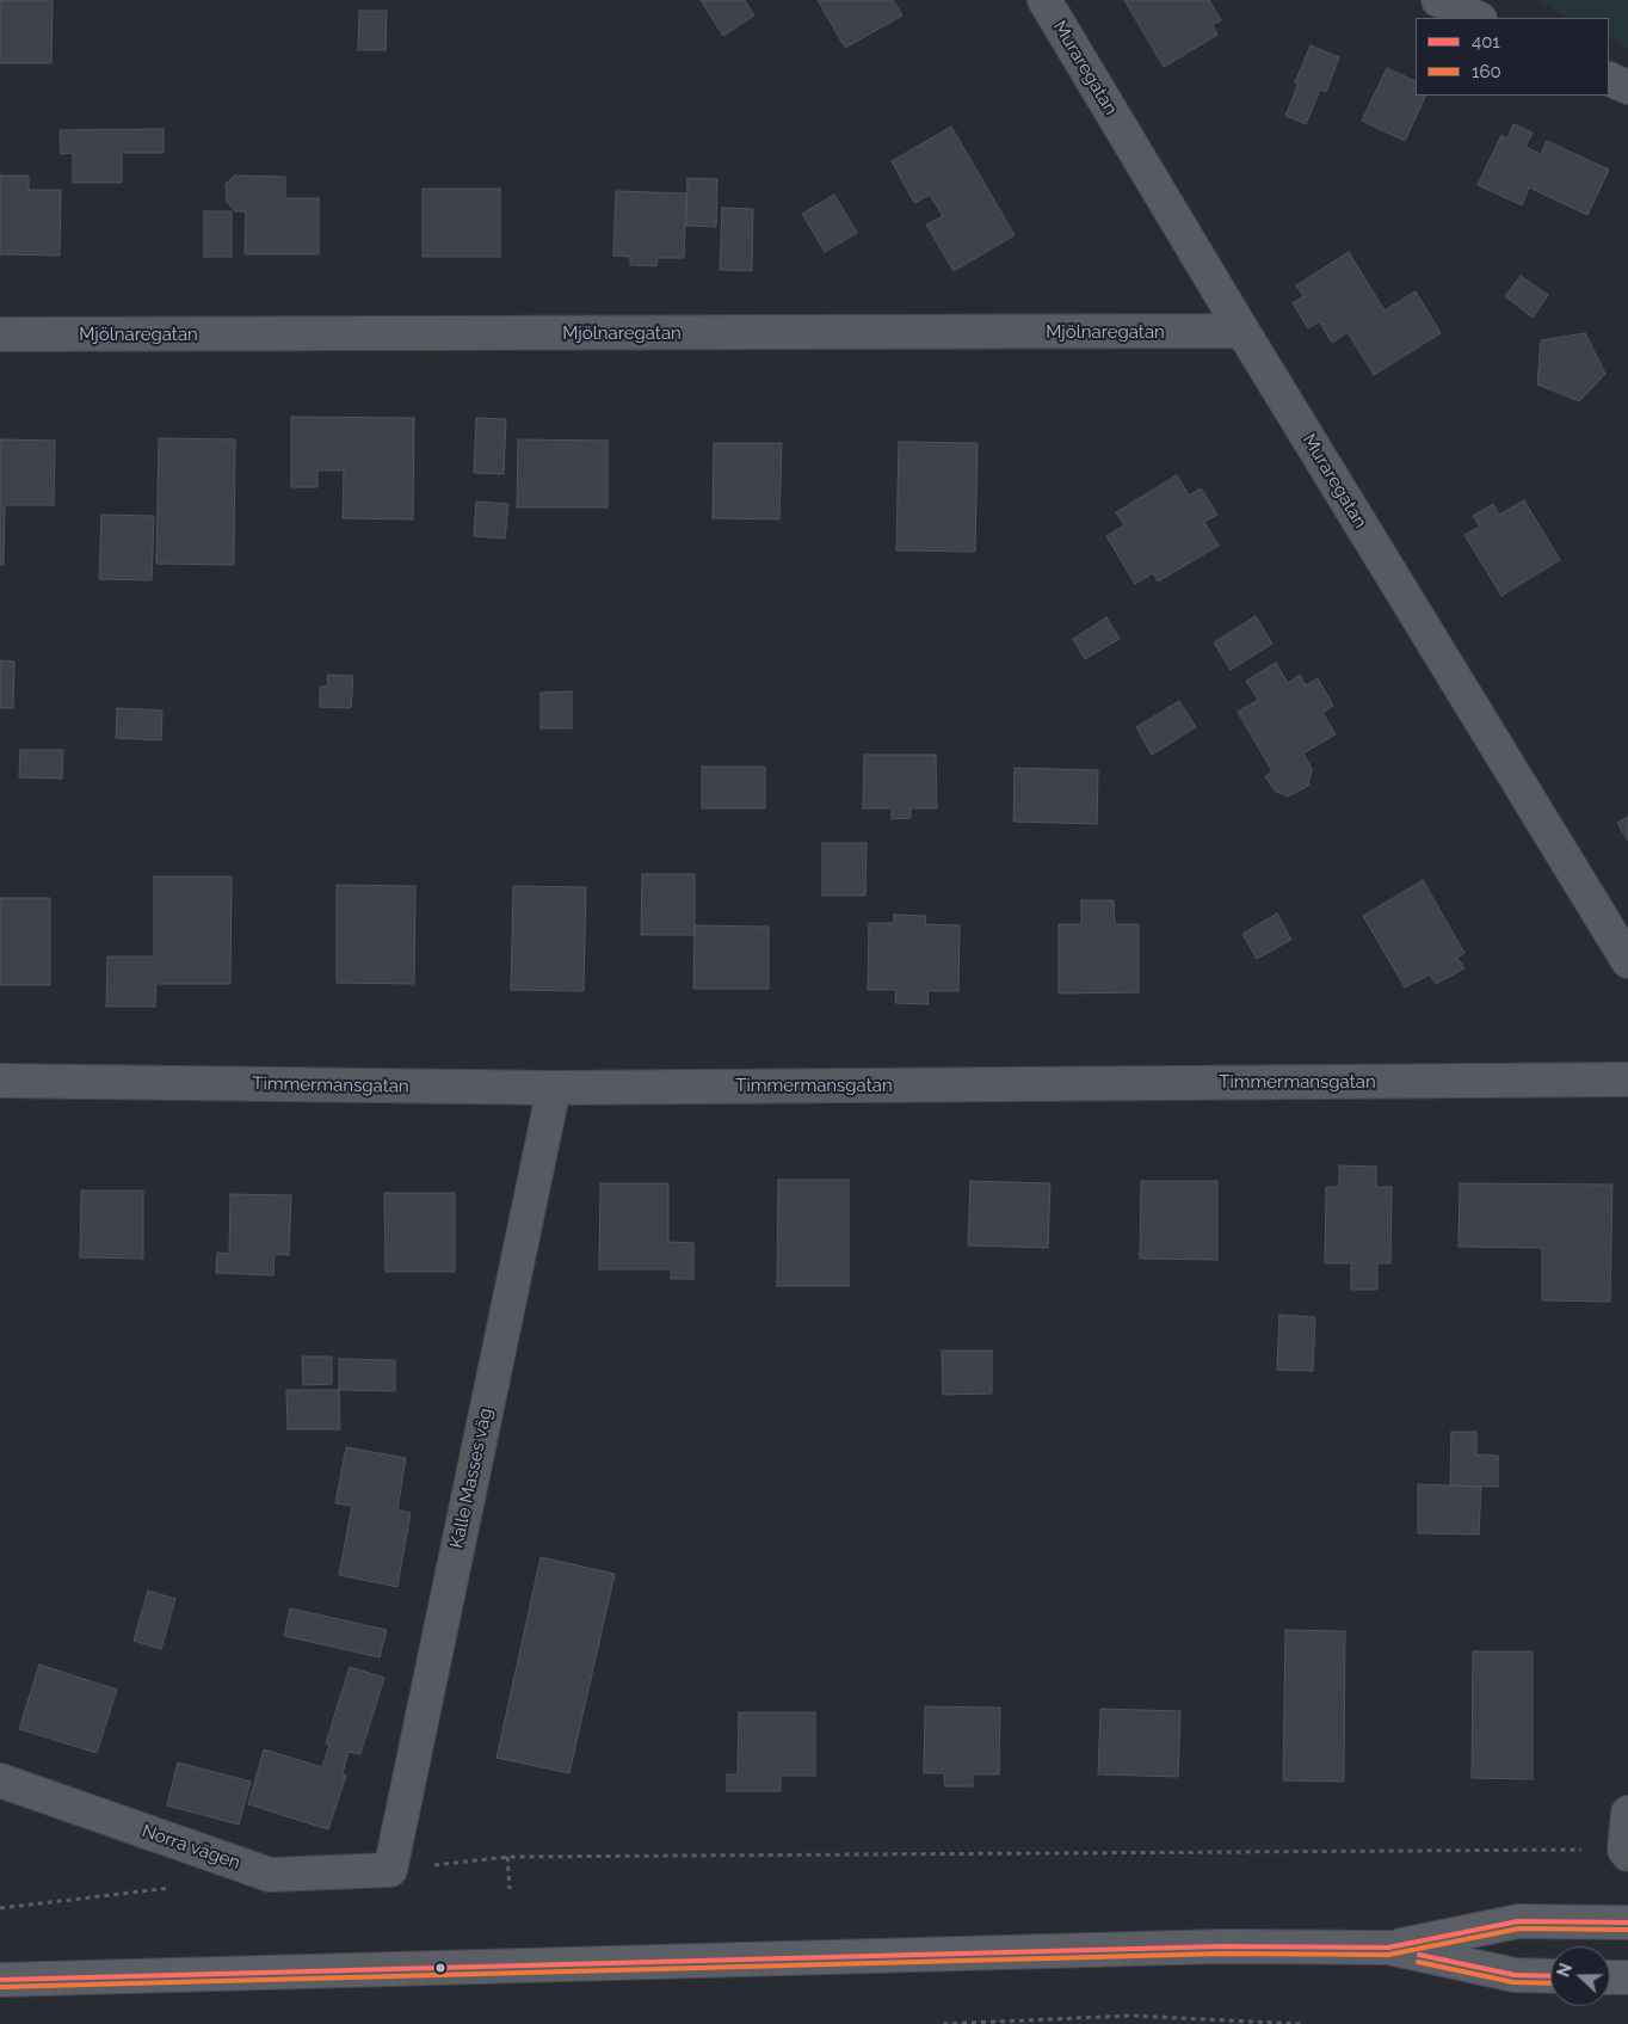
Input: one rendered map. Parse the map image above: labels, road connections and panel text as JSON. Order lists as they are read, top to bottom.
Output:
{
  "streets": {
    "street": [
      "Muraregatan",
      "Mjölnaregatan",
      "Timmermansgatan",
      "Kalle Masses väg",
      "Norra vägen"
    ]
  },
  "crossings": [
    ["Muraregatan", "Mjölnaregatan"],
    ["Timmermansgatan", "Kalle Masses väg"],
    ["Kalle Masses väg", "Norra vägen"]
  ],
  "lines": ["transit line 401", "transit line 160"],
  "legend": ["401", "160"],
  "north": "left"
}
